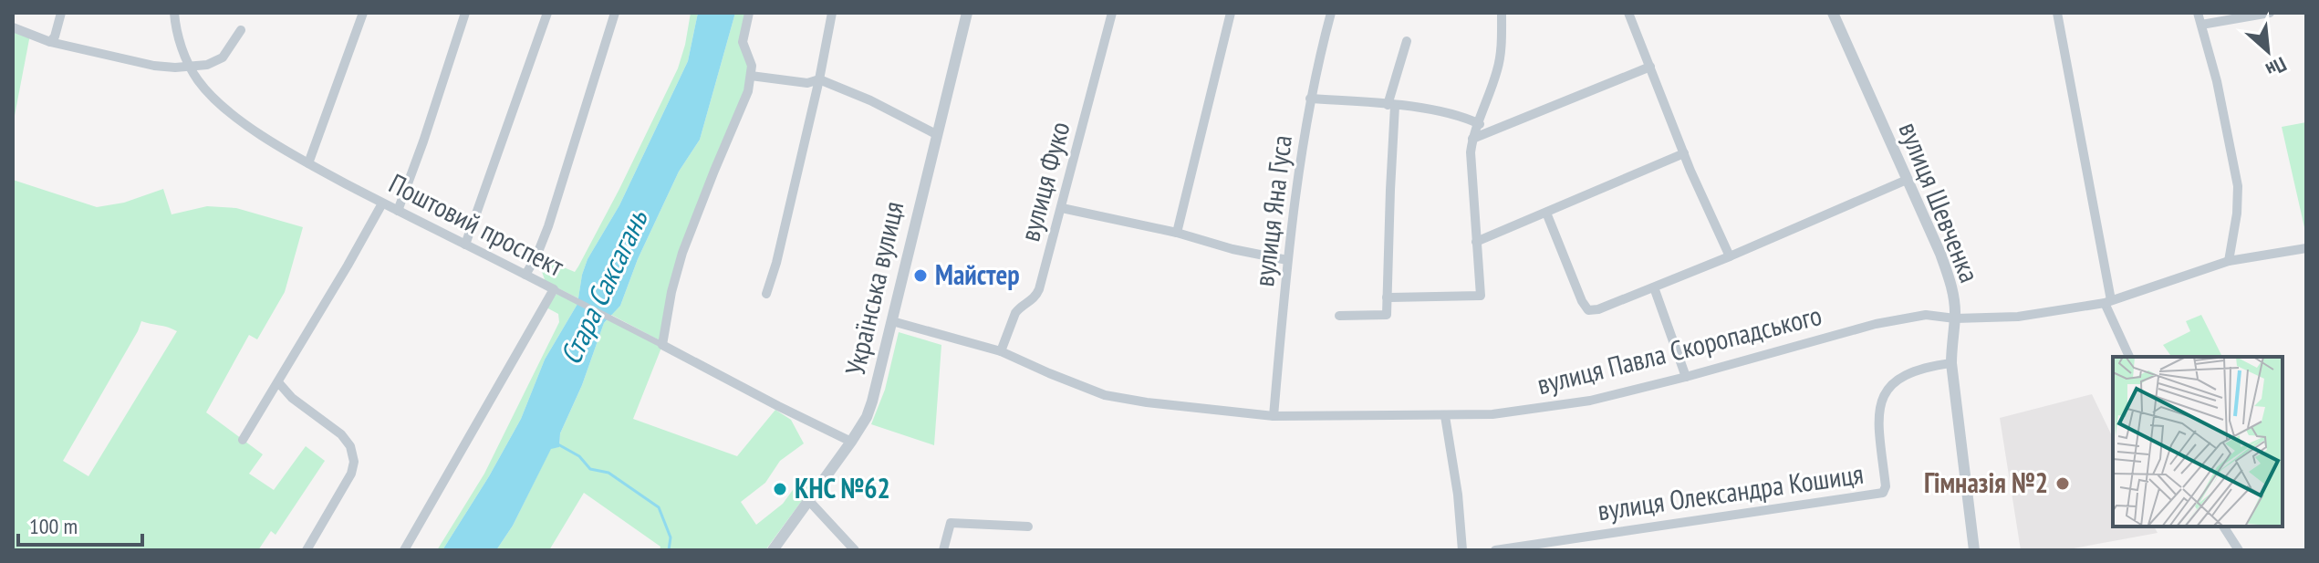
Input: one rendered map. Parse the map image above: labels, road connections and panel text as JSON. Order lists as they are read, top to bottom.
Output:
{
  "streets": {
    "street": [
      "вулиця Фуко",
      "вулиця Шевченка",
      "вулиця Яна Гуса",
      "Поштовий проспект",
      "Українська вулиця",
      "вулиця Павла Скоропадського",
      "вулиця Олександра Кошиця"
    ]
  },
  "crossings": [
    ["вулиця Фуко", "вулиця Павла Скоропадського"],
    ["вулиця Шевченка", "вулиця Павла Скоропадського"],
    ["вулиця Шевченка", "вулиця Олександра Кошиця"],
    ["вулиця Яна Гуса", "вулиця Павла Скоропадського"],
    ["Поштовий проспект", "Українська вулиця"],
    ["Українська вулиця", "вулиця Павла Скоропадського"]
  ],
  "water": ["Стара Саксагань"],
  "places": ["Майстер", "Гімназія №2", "КНС №62"],
  "scale_bar": "100 m",
  "north": "bottom right"
}
